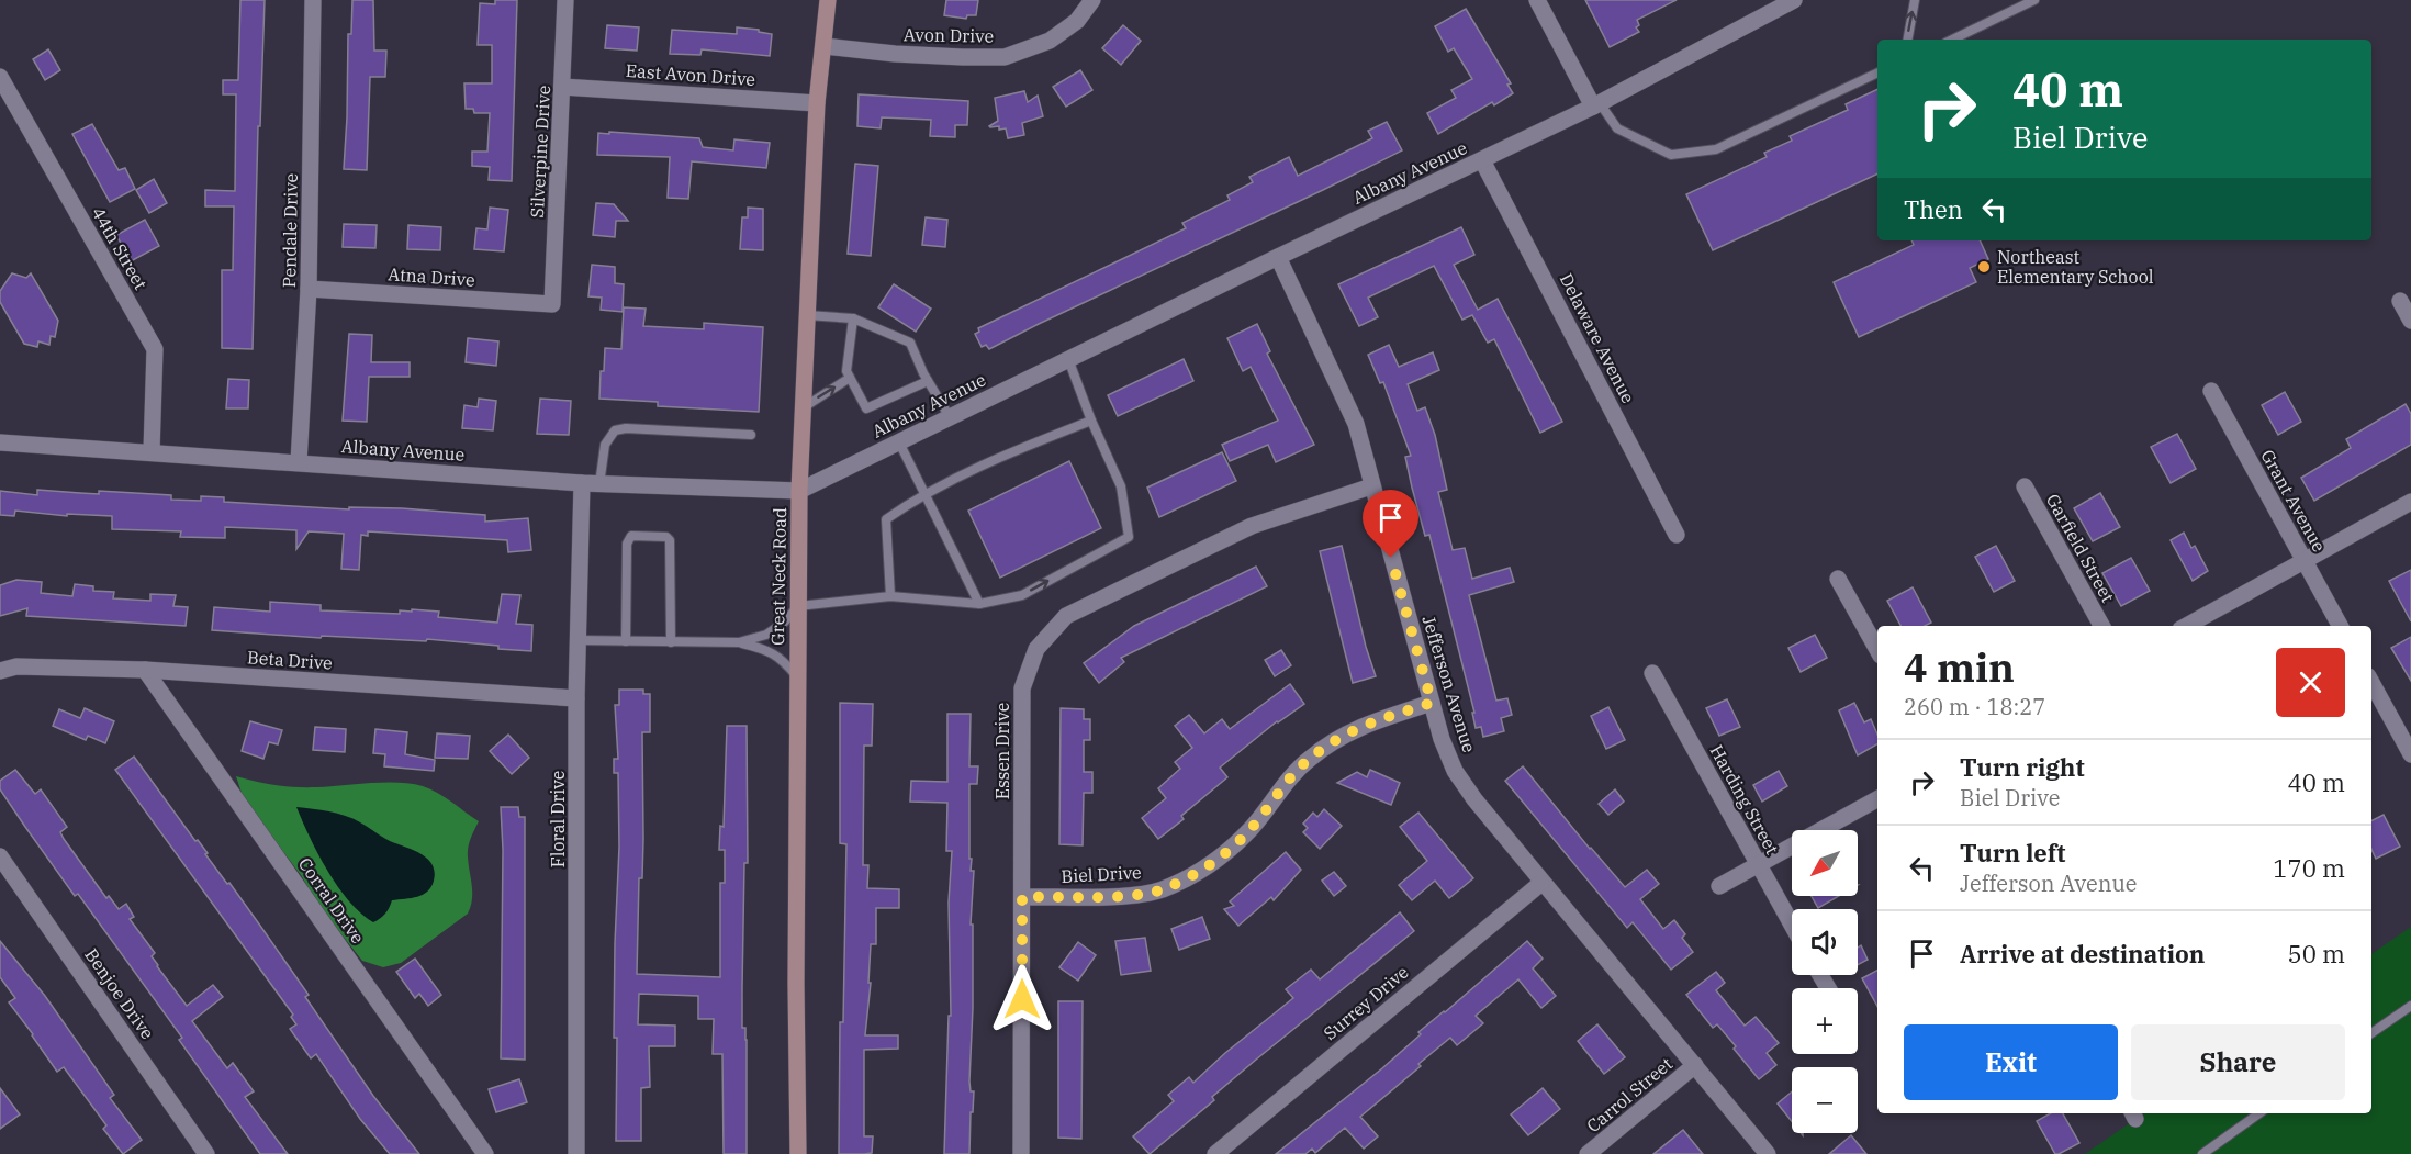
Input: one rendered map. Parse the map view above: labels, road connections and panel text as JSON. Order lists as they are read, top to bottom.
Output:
{
  "streets": {
    "main road": ["Great Neck Road"],
    "street": [
      "Avon Drive",
      "East Avon Drive",
      "Silverpine Drive",
      "Albany Avenue",
      "Pendale Drive",
      "44th Street",
      "Atna Drive",
      "Delaware Avenue",
      "Grant Avenue",
      "Garfield Street",
      "Beta Drive",
      "Jefferson Avenue",
      "Essen Drive",
      "Harding Street",
      "Floral Drive",
      "Biel Drive",
      "Corral Drive",
      "Benjoe Drive",
      "Surrey Drive",
      "Carrol Street"
    ]
  },
  "crossings": [
    ["Avon Drive", "Great Neck Road"],
    ["East Avon Drive", "Silverpine Drive"],
    ["East Avon Drive", "Great Neck Road"],
    ["Silverpine Drive", "Atna Drive"],
    ["Albany Avenue", "Pendale Drive"],
    ["Albany Avenue", "44th Street"],
    ["Albany Avenue", "Delaware Avenue"],
    ["Albany Avenue", "Great Neck Road"],
    ["Albany Avenue", "Jefferson Avenue"],
    ["Albany Avenue", "Floral Drive"],
    ["Pendale Drive", "Atna Drive"],
    ["Beta Drive", "Floral Drive"],
    ["Beta Drive", "Corral Drive"],
    ["Jefferson Avenue", "Essen Drive"],
    ["Jefferson Avenue", "Biel Drive"],
    ["Jefferson Avenue", "Surrey Drive"],
    ["Jefferson Avenue", "Carrol Street"],
    ["Essen Drive", "Biel Drive"]
  ],
  "places": ["Northeast Elementary School"],
  "north": "bottom left",
  "page": {
    "turn": ["40 m", "Biel Drive"],
    "then": "Then",
    "heading": ["4 min", "260 m · 18:27"],
    "list": [
      {
        "name": "Turn right",
        "note": "Biel Drive",
        "value": "40 m"
      },
      {
        "name": "Turn left",
        "note": "Jefferson Avenue",
        "value": "170 m"
      },
      {
        "name": "Arrive at destination",
        "value": "50 m"
      }
    ],
    "map_buttons": ["+", "−"],
    "buttons": ["Exit", "Share"]
  }
}
